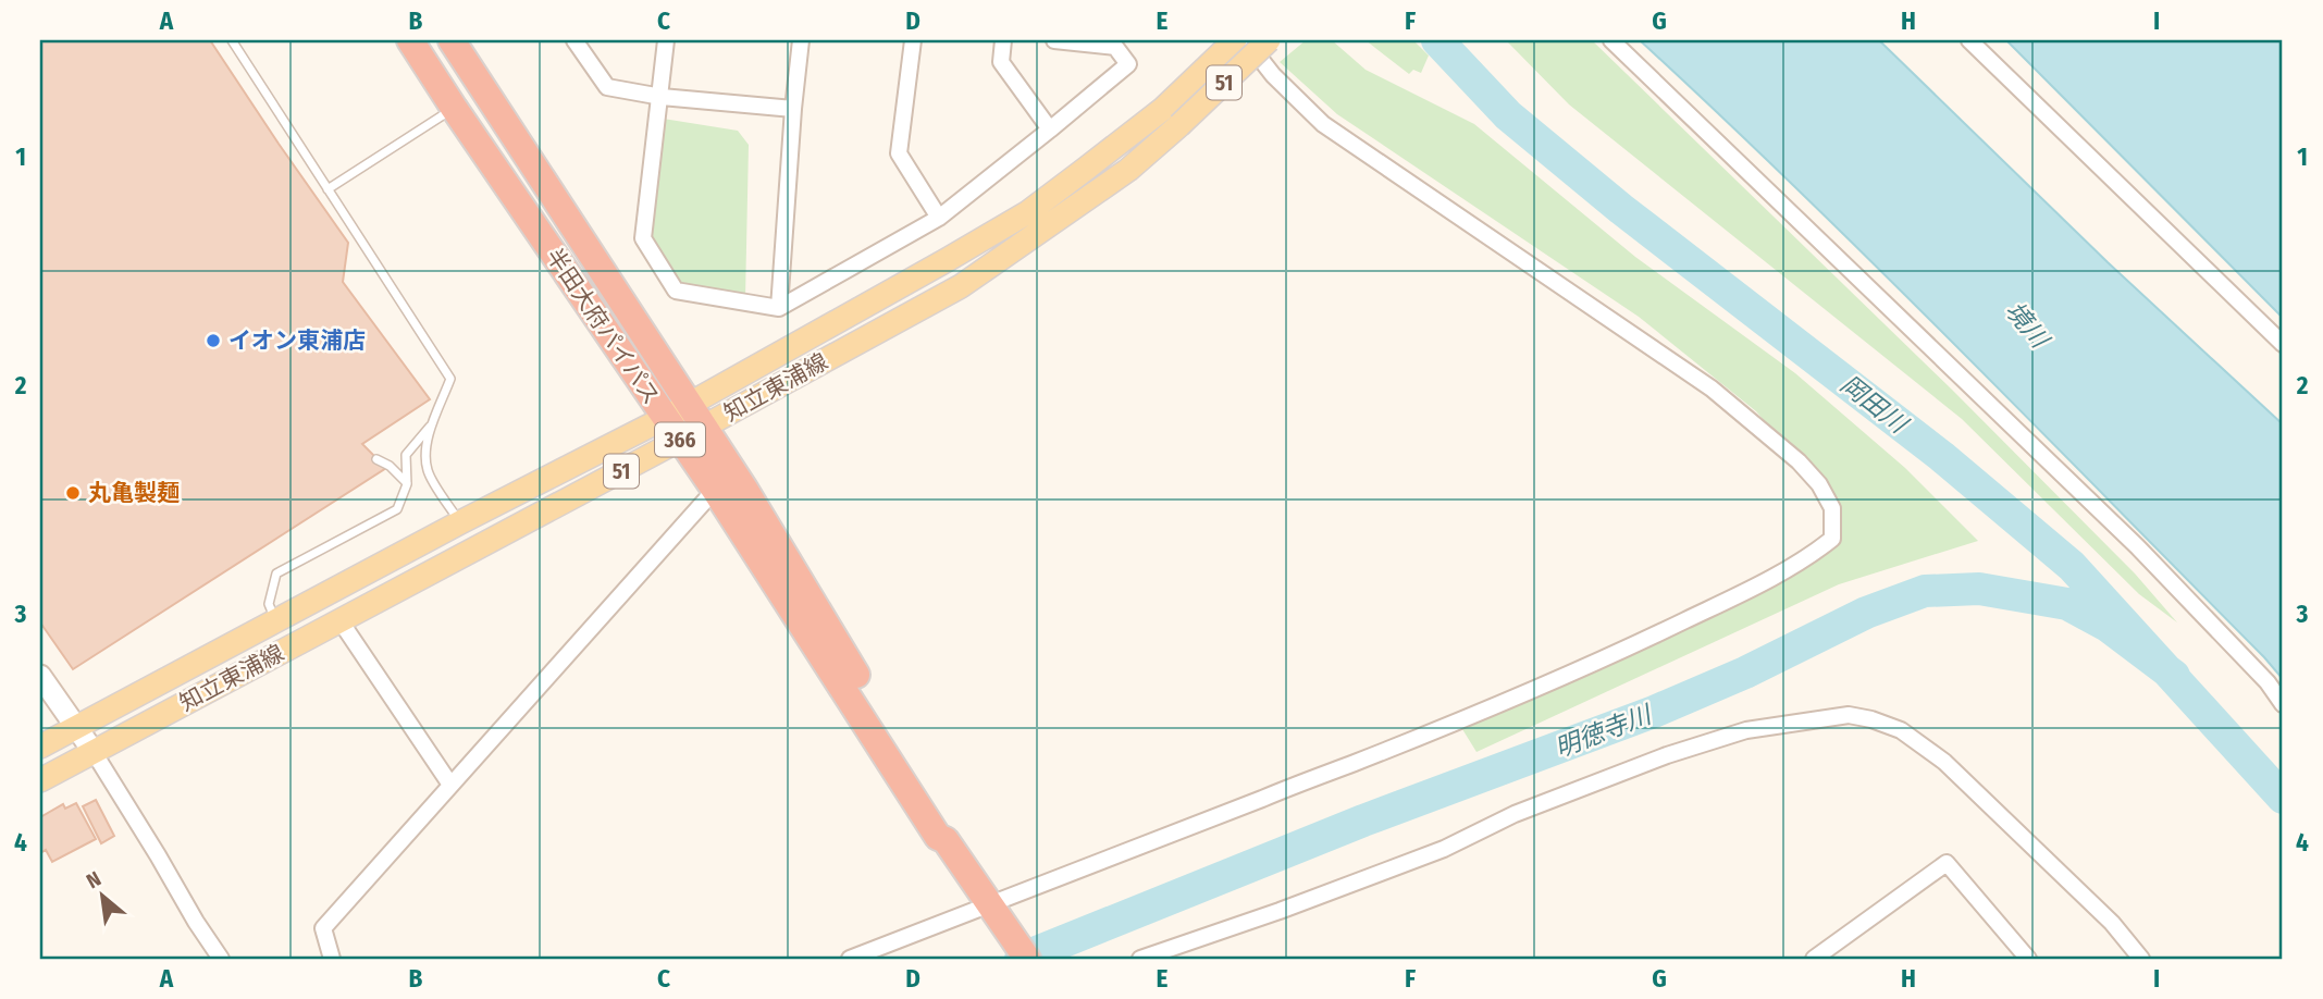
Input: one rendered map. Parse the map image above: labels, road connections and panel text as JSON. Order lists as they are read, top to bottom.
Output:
{
  "streets": {
    "highway": ["半田大府パイパス", "366"],
    "main road": ["51", "知立東浦線"]
  },
  "crossings": [
    ["半田大府パイパス", "知立東浦線"]
  ],
  "water": ["境川", "岡田川", "明徳寺川"],
  "places": ["イオン東浦店", "丸亀製麺"],
  "north": "top left",
  "grid": {
    "columns": [
      "A",
      "B",
      "C",
      "D",
      "E",
      "F",
      "G",
      "H",
      "I"
    ],
    "rows": [
      "1",
      "2",
      "3",
      "4"
    ]
  }
}
